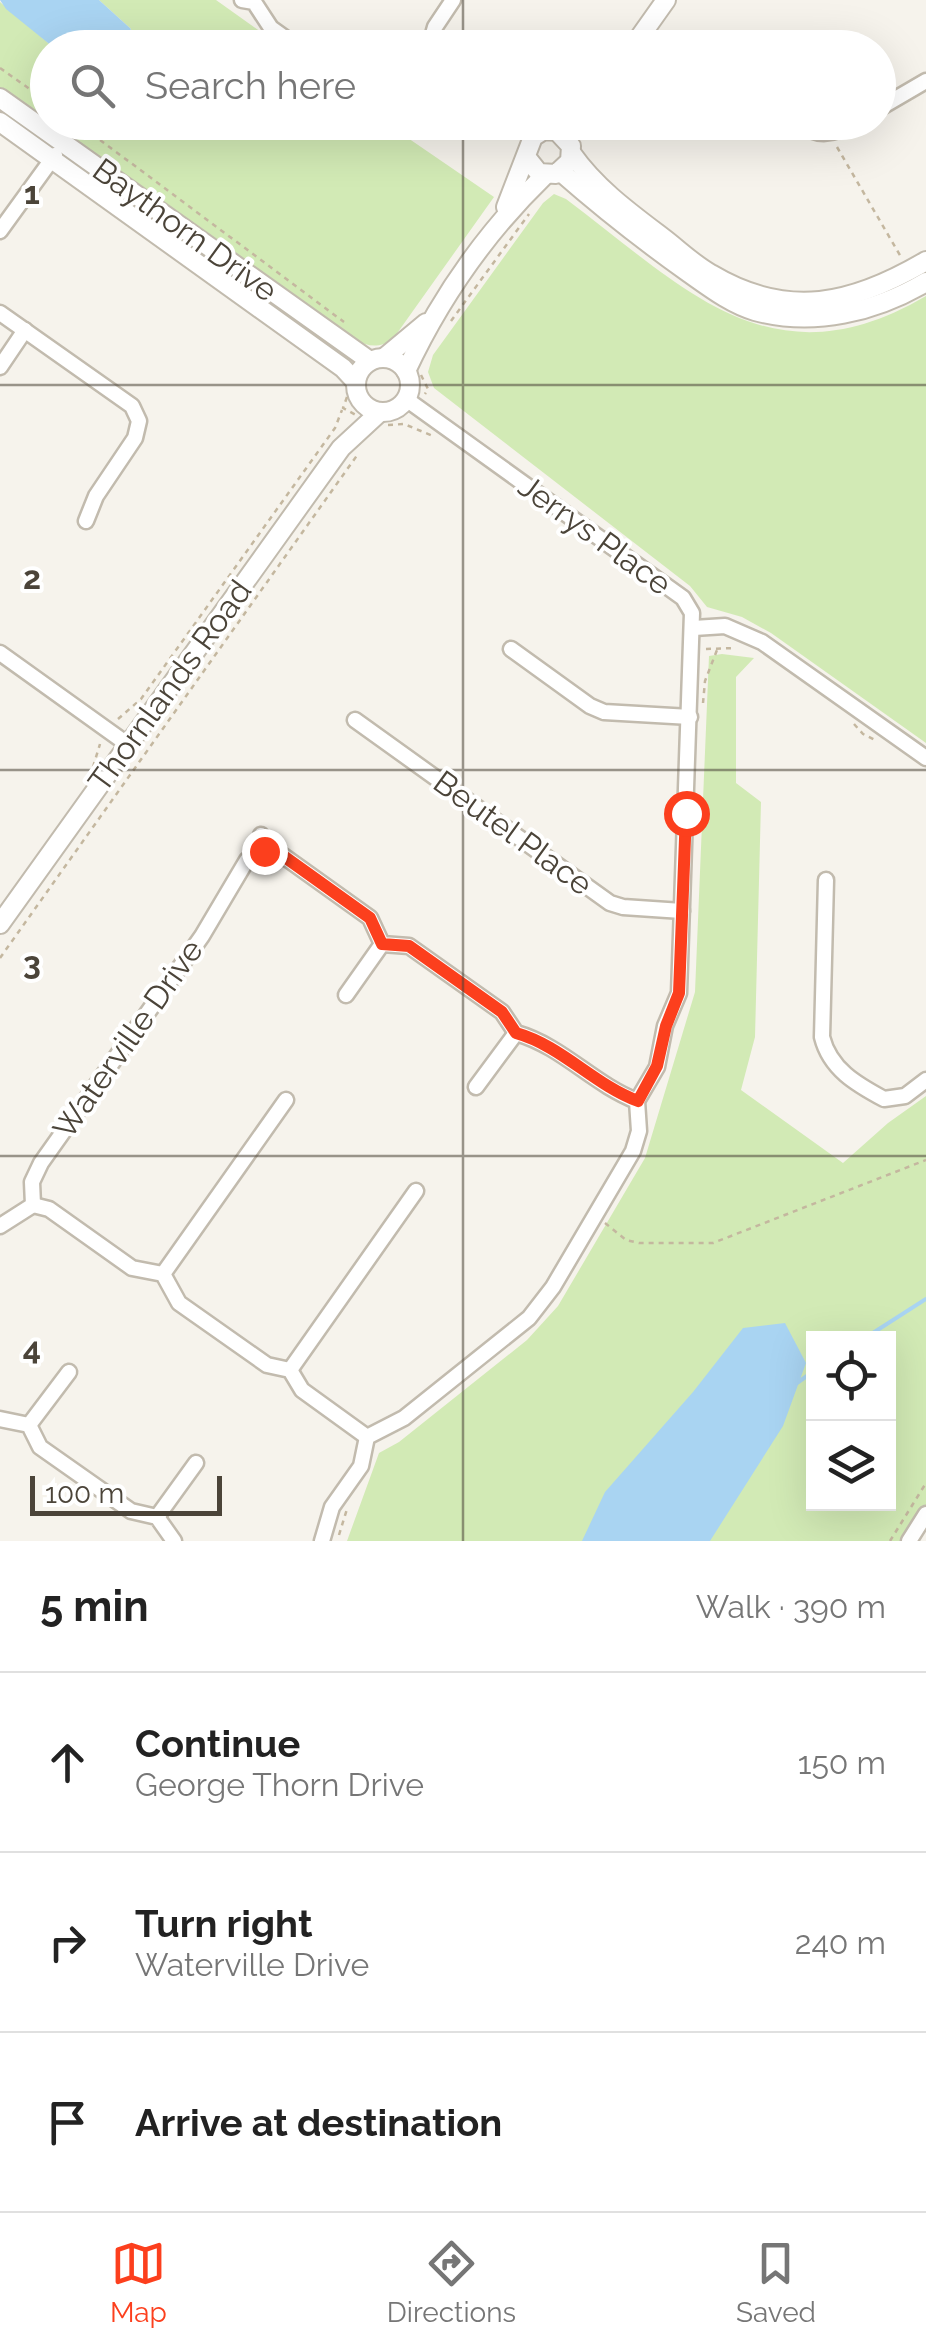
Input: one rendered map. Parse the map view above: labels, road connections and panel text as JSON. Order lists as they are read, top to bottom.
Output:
{
  "streets": {
    "street": [
      "Baythorn Drive",
      "Jerrys Place",
      "Thornlands Road",
      "Beutel Place",
      "Waterville Drive"
    ]
  },
  "crossings": [
    ["Baythorn Drive", "Jerrys Place"],
    ["Baythorn Drive", "Thornlands Road"],
    ["Jerrys Place", "Thornlands Road"]
  ],
  "scale_bar": "100 m",
  "page": {
    "search": "Search here",
    "scale": "100 m",
    "heading": ["5 min", "Walk · 390 m"],
    "list": [
      ["Continue", "George Thorn Drive", "150 m"],
      ["Turn right", "Waterville Drive", "240 m"],
      "Arrive at destination"
    ],
    "nav": ["Map", "Directions", "Saved"]
  },
  "grid": {
    "rows": [
      "1",
      "2",
      "3",
      "4"
    ]
  }
}
